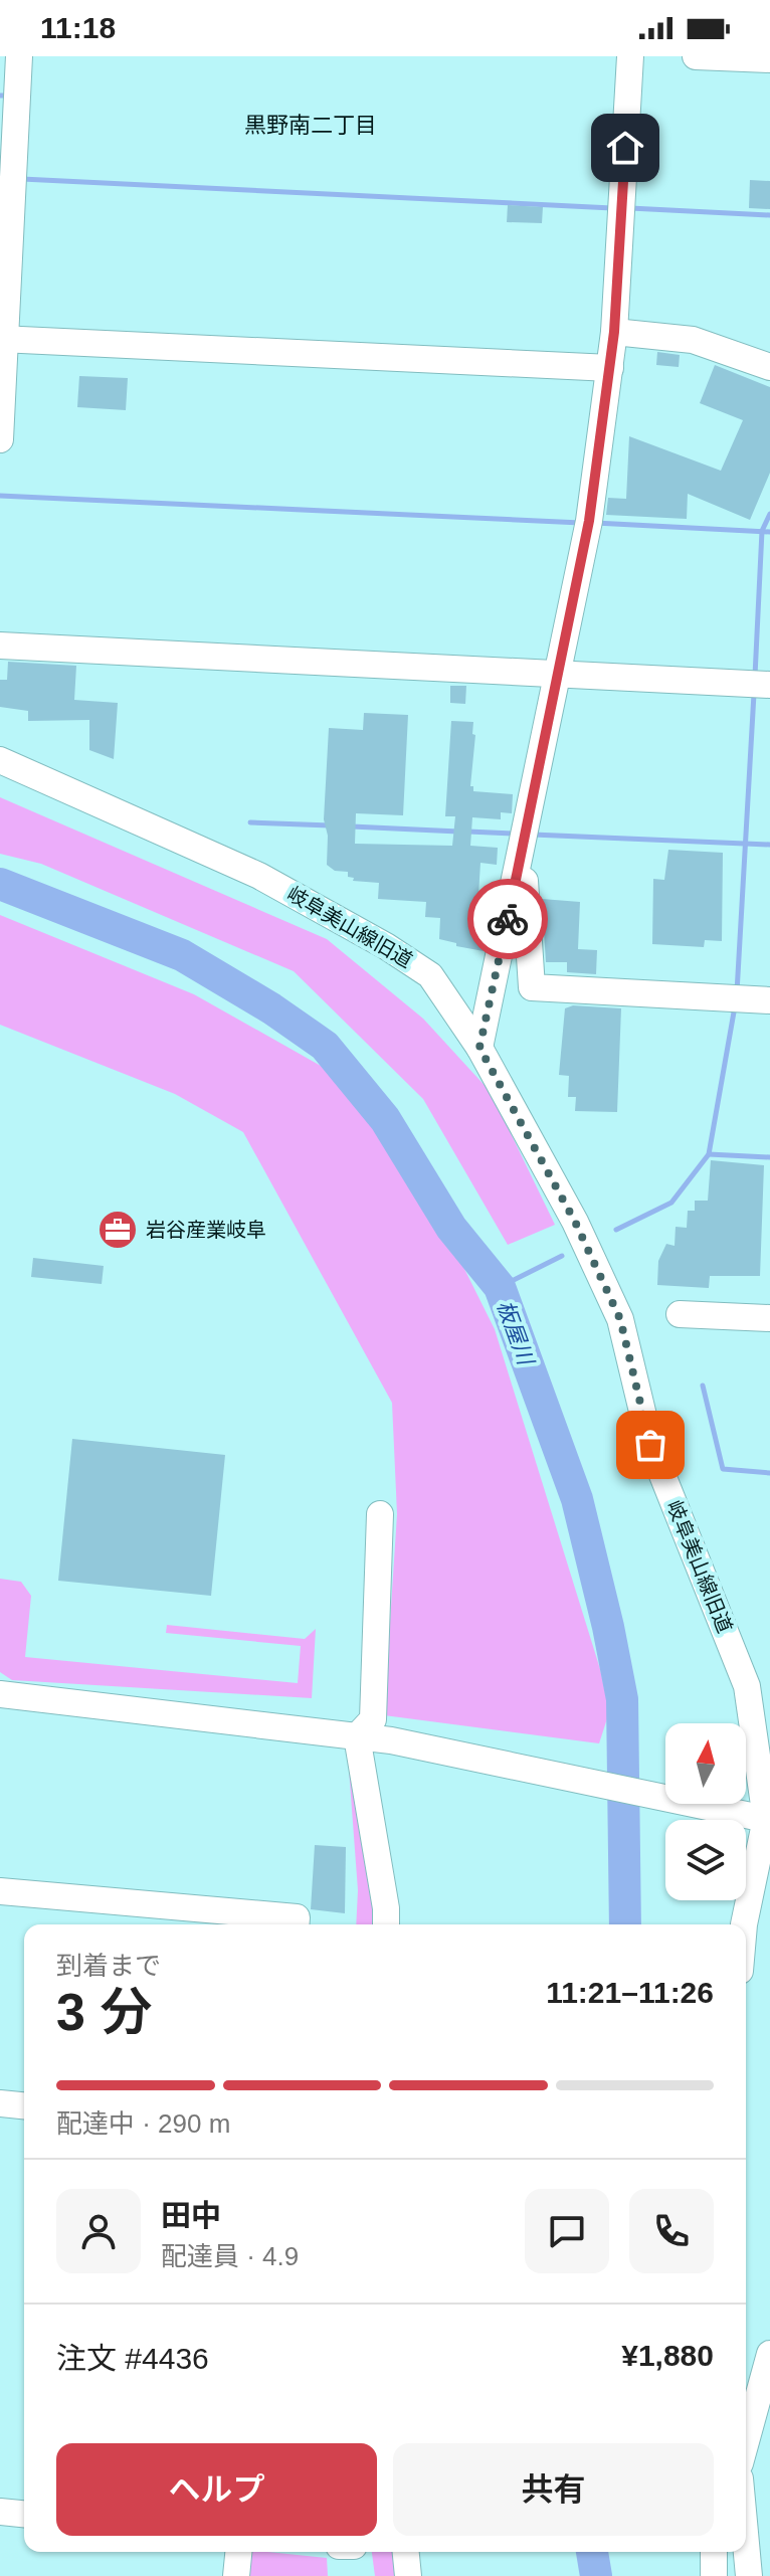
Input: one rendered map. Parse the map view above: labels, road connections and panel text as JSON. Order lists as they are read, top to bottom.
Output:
{
  "streets": {
    "street": ["岐阜美山線旧道"]
  },
  "districts": ["黒野南二丁目"],
  "water": ["板屋川"],
  "places": {
    "office": ["岩谷産業岐阜"]
  },
  "north": "top",
  "page": {
    "status": "11:18",
    "heading": ["3 分", "到着まで", "11:21–11:26"],
    "panel": [
      "田中",
      "配達員 · 4.9",
      "注文 #4436",
      "¥1,880"
    ],
    "bar": "配達中 · 290 m",
    "buttons": ["ヘルプ", "共有"]
  }
}
